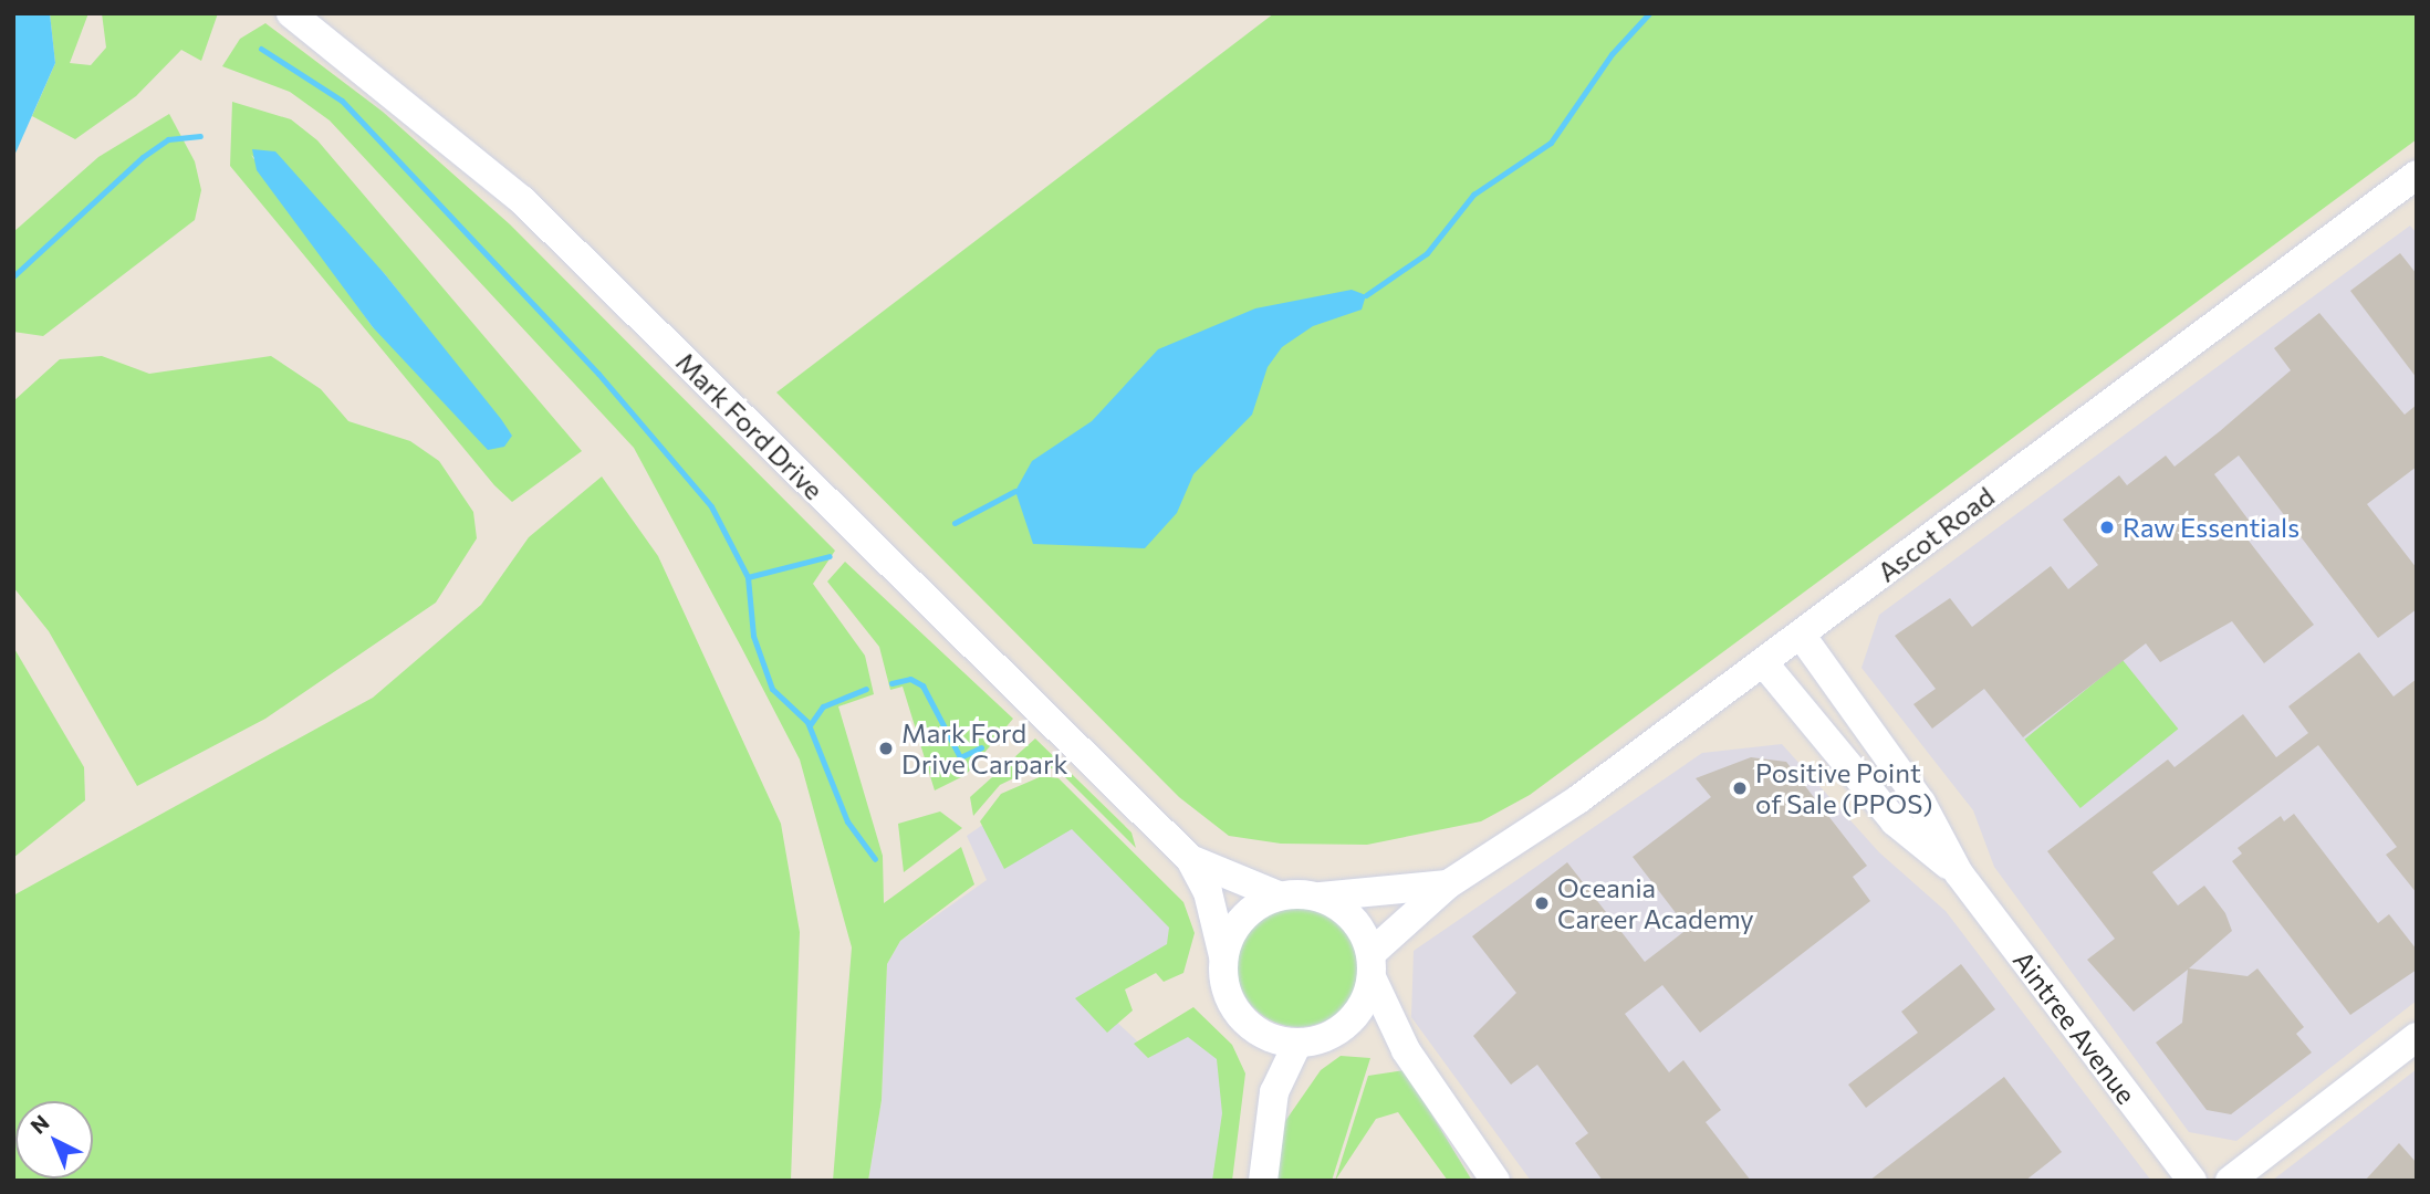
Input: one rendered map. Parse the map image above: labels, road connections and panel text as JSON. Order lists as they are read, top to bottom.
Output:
{
  "streets": {
    "street": ["Mark Ford Drive", "Ascot Road", "Aintree Avenue"]
  },
  "crossings": [
    ["Mark Ford Drive", "Ascot Road"],
    ["Ascot Road", "Aintree Avenue"]
  ],
  "places": [
    "Raw Essentials",
    "Mark Ford Drive Carpark",
    "Positive Point of Sale (PPOS)",
    "Oceania Career Academy"
  ],
  "north": "top left"
}
